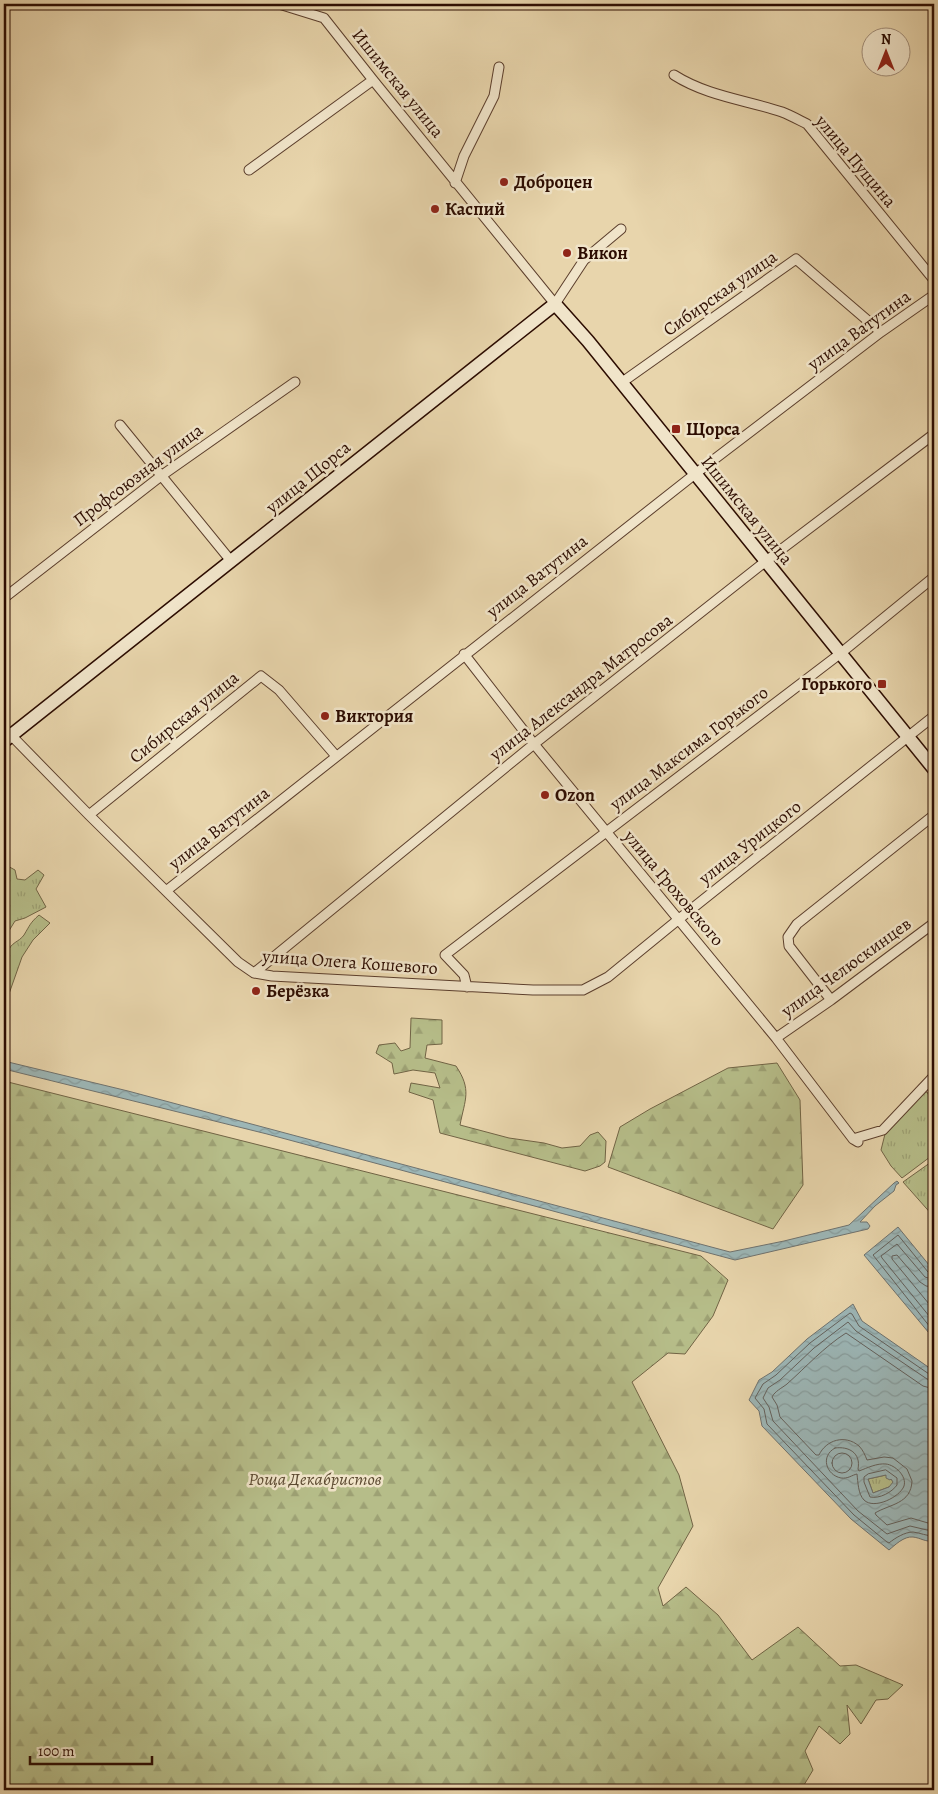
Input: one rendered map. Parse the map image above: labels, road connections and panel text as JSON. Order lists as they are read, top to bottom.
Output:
{
  "streets": {
    "main road": ["Ишимская улица", "улица Щорса"],
    "street": [
      "улица Пущина",
      "Сибирская улица",
      "улица Ватутина",
      "Профсоюзная улица",
      "улица Александра Матросова",
      "улица Максима Горького",
      "улица Урицкого",
      "улица Гроховского",
      "улица Олега Кошевого",
      "улица Челюскинцев"
    ]
  },
  "crossings": [
    ["Ишимская улица", "Сибирская улица"],
    ["Ишимская улица", "улица Ватутина"],
    ["Ишимская улица", "улица Щорса"],
    ["Ишимская улица", "улица Александра Матросова"],
    ["Ишимская улица", "улица Максима Горького"],
    ["Ишимская улица", "улица Урицкого"],
    ["Сибирская улица", "улица Ватутина"],
    ["Сибирская улица", "улица Олега Кошевого"],
    ["улица Ватутина", "улица Гроховского"],
    ["улица Ватутина", "улица Олега Кошевого"],
    ["улица Щорса", "улица Олега Кошевого"],
    ["улица Александра Матросова", "улица Гроховского"],
    ["улица Александра Матросова", "улица Олега Кошевого"],
    ["улица Максима Горького", "улица Гроховского"],
    ["улица Максима Горького", "улица Олега Кошевого"],
    ["улица Урицкого", "улица Гроховского"],
    ["улица Урицкого", "улица Олега Кошевого"],
    ["улица Гроховского", "улица Челюскинцев"]
  ],
  "parks": ["Роща Декабристов"],
  "places": {
    "other": [
      "Доброцен",
      "Каспий",
      "Викон",
      "Виктория",
      "Ozon",
      "Берёзка"
    ],
    "transit": ["Щорса", "Горького"]
  },
  "scale_bar": "100 m",
  "north": "top"
}
